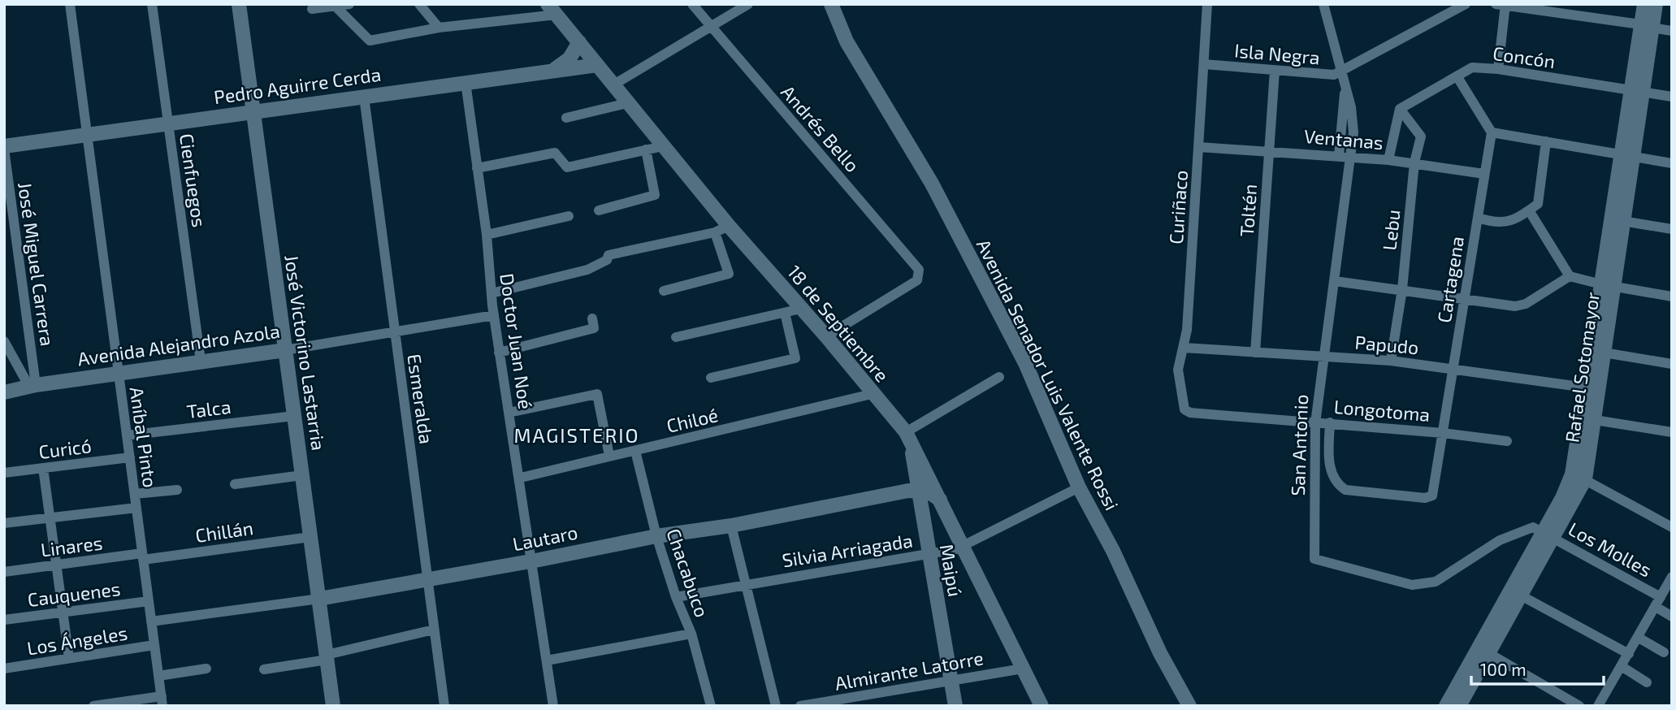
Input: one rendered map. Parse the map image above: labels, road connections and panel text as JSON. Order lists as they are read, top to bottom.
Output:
{
  "streets": {
    "main road": [
      "Pedro Aguirre Cerda",
      "18 de Septiembre",
      "Avenida Alejandro Azola",
      "José Victorino Lastarria",
      "Rafael Sotomayor",
      "Avenida Senador Luis Valente Rossi",
      "Lautaro",
      "Maipú"
    ],
    "street": [
      "Isla Negra",
      "Concón",
      "Andrés Bello",
      "Ventanas",
      "Cienfuegos",
      "Curiñaco",
      "Toltén",
      "Lebu",
      "José Miguel Carrera",
      "Cartagena",
      "Doctor Juan Noé",
      "Papudo",
      "Esmeralda",
      "Talca",
      "Longotoma",
      "Chiloé",
      "Aníbal Pinto",
      "San Antonio",
      "Curicó",
      "Chillán",
      "Linares",
      "Los Molles",
      "Silvia Arriagada",
      "Chacabuco",
      "Cauquenes",
      "Los Ángeles",
      "Almirante Latorre"
    ]
  },
  "crossings": [
    ["Isla Negra", "Curiñaco"],
    ["Isla Negra", "Toltén"],
    ["Isla Negra", "San Antonio"],
    ["Concón", "Lebu"],
    ["Concón", "Rafael Sotomayor"],
    ["Pedro Aguirre Cerda", "Cienfuegos"],
    ["Pedro Aguirre Cerda", "José Miguel Carrera"],
    ["Pedro Aguirre Cerda", "18 de Septiembre"],
    ["Pedro Aguirre Cerda", "Doctor Juan Noé"],
    ["Pedro Aguirre Cerda", "José Victorino Lastarria"],
    ["Pedro Aguirre Cerda", "Esmeralda"],
    ["Pedro Aguirre Cerda", "Aníbal Pinto"],
    ["Andrés Bello", "18 de Septiembre"],
    ["Ventanas", "Curiñaco"],
    ["Ventanas", "Toltén"],
    ["Ventanas", "Lebu"],
    ["Ventanas", "Cartagena"],
    ["Ventanas", "San Antonio"],
    ["Cienfuegos", "Avenida Alejandro Azola"],
    ["Curiñaco", "Papudo"],
    ["Curiñaco", "Longotoma"],
    ["Toltén", "Papudo"],
    ["Lebu", "Papudo"],
    ["José Miguel Carrera", "Avenida Alejandro Azola"],
    ["Cartagena", "Papudo"],
    ["Cartagena", "Longotoma"],
    ["Cartagena", "San Antonio"],
    ["18 de Septiembre", "Chiloé"],
    ["18 de Septiembre", "Silvia Arriagada"],
    ["18 de Septiembre", "Maipú"],
    ["18 de Septiembre", "Almirante Latorre"],
    ["Doctor Juan Noé", "Avenida Alejandro Azola"],
    ["Doctor Juan Noé", "Chiloé"],
    ["Doctor Juan Noé", "Lautaro"],
    ["Avenida Alejandro Azola", "José Victorino Lastarria"],
    ["Avenida Alejandro Azola", "Esmeralda"],
    ["Avenida Alejandro Azola", "Aníbal Pinto"],
    ["Papudo", "Rafael Sotomayor"],
    ["Papudo", "San Antonio"],
    ["José Victorino Lastarria", "Talca"],
    ["José Victorino Lastarria", "Chillán"],
    ["José Victorino Lastarria", "Lautaro"],
    ["Rafael Sotomayor", "San Antonio"],
    ["Rafael Sotomayor", "Los Molles"],
    ["Avenida Senador Luis Valente Rossi", "Silvia Arriagada"],
    ["Esmeralda", "Lautaro"],
    ["Talca", "Aníbal Pinto"],
    ["Longotoma", "San Antonio"],
    ["Chiloé", "Chacabuco"],
    ["Aníbal Pinto", "Curicó"],
    ["Aníbal Pinto", "Chillán"],
    ["Aníbal Pinto", "Lautaro"],
    ["Aníbal Pinto", "Linares"],
    ["Aníbal Pinto", "Cauquenes"],
    ["Aníbal Pinto", "Los Ángeles"],
    ["San Antonio", "Los Molles"],
    ["Chillán", "Linares"],
    ["Lautaro", "Maipú"],
    ["Lautaro", "Chacabuco"],
    ["Silvia Arriagada", "Maipú"],
    ["Silvia Arriagada", "Chacabuco"],
    ["Maipú", "Almirante Latorre"]
  ],
  "districts": ["MAGISTERIO"],
  "scale_bar": "100 m"
}
